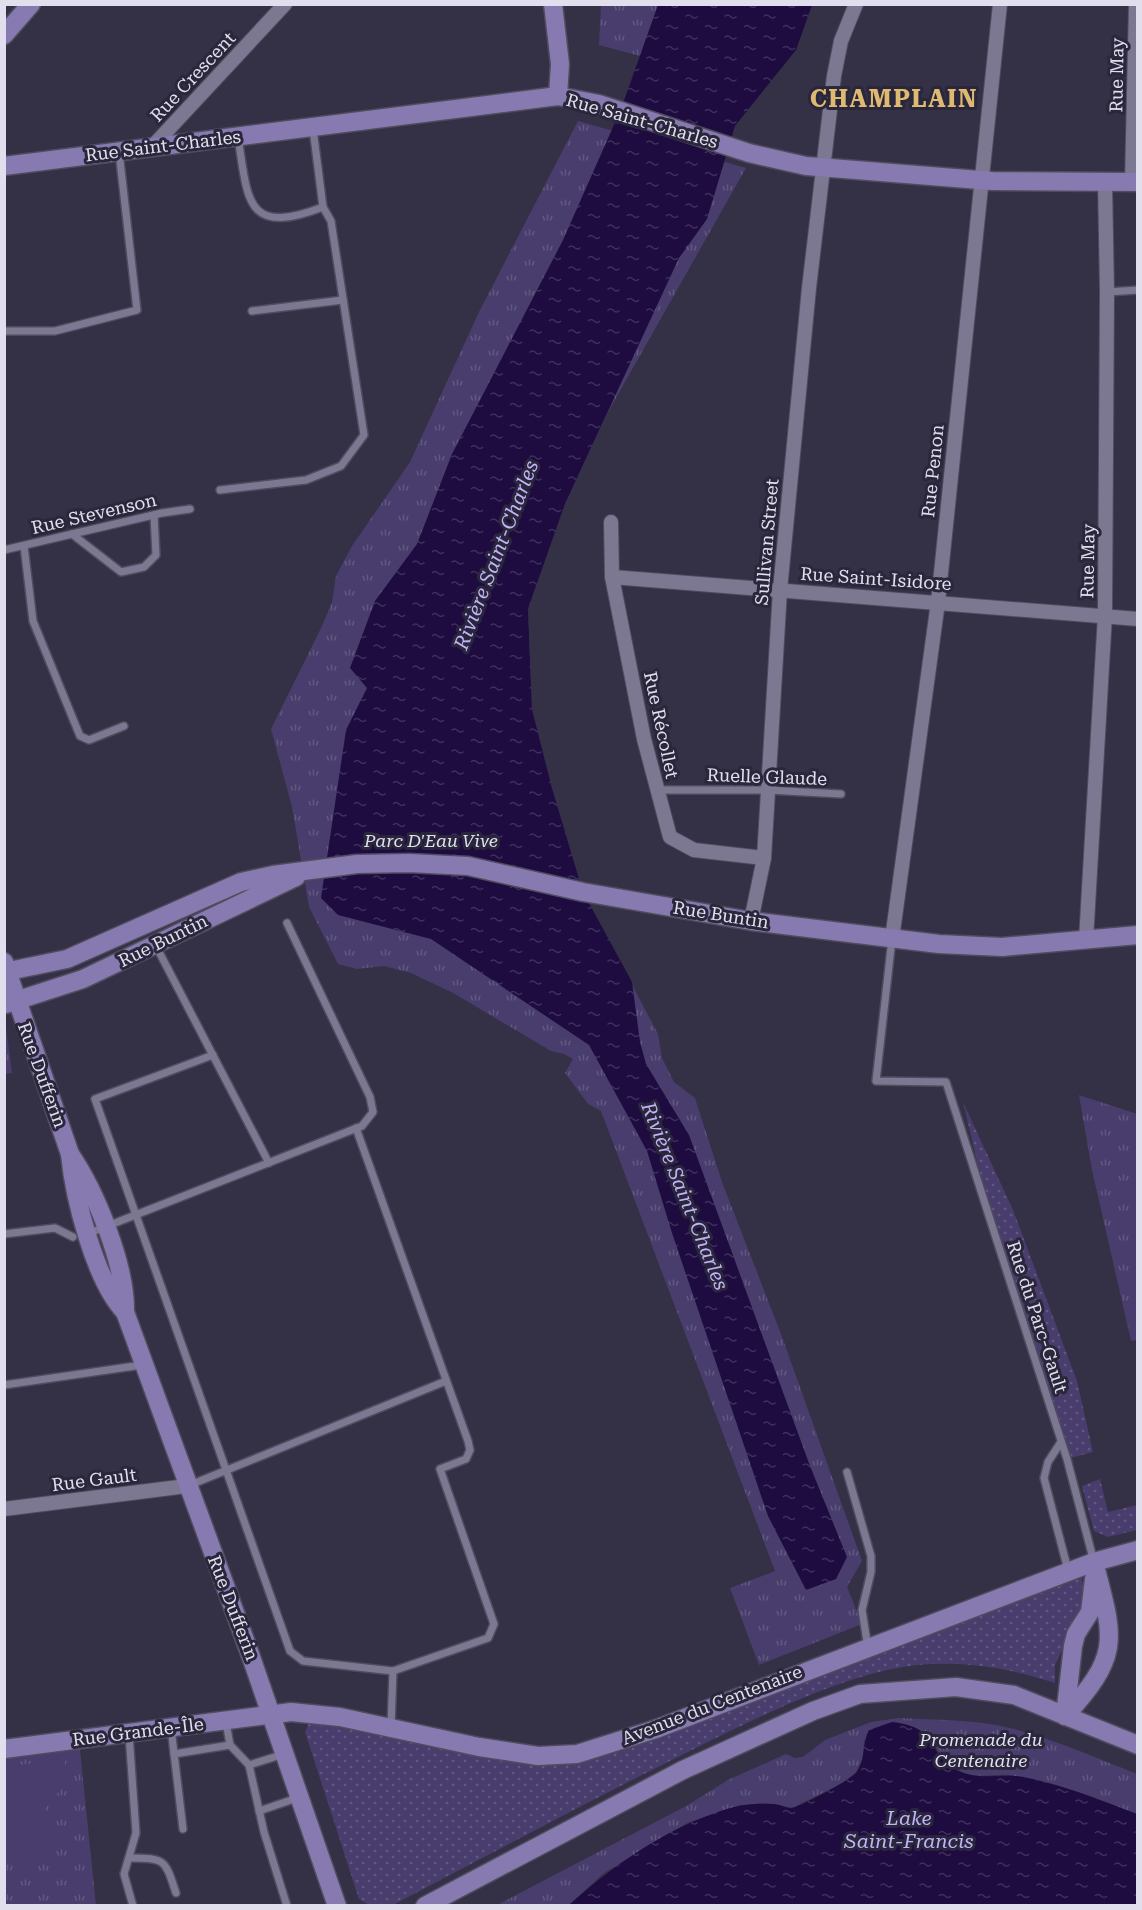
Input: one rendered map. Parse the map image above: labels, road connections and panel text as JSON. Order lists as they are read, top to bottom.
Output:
{
  "streets": {
    "street": [
      "Rue May",
      "Rue Crescent",
      "Rue Saint-Charles",
      "Rue Penon",
      "Sullivan Street",
      "Rue Saint-Isidore",
      "Rue Récollet",
      "Rue Buntin",
      "Rue Dufferin",
      "Rue Gault",
      "Avenue du Centenaire",
      "Rue Grande-Île"
    ],
    "lane": ["Rue Stevenson", "Ruelle Glaude", "Rue du Parc-Gault"]
  },
  "crossings": [
    ["Rue May", "Rue Saint-Charles"],
    ["Rue May", "Rue Saint-Isidore"],
    ["Rue May", "Rue Buntin"],
    ["Rue Crescent", "Rue Saint-Charles"],
    ["Rue Saint-Charles", "Rue Penon"],
    ["Rue Saint-Charles", "Sullivan Street"],
    ["Rue Penon", "Rue Saint-Isidore"],
    ["Rue Penon", "Rue Buntin"],
    ["Rue Penon", "Rue du Parc-Gault"],
    ["Sullivan Street", "Rue Saint-Isidore"],
    ["Sullivan Street", "Rue Récollet"],
    ["Sullivan Street", "Ruelle Glaude"],
    ["Sullivan Street", "Rue Buntin"],
    ["Rue Saint-Isidore", "Rue Récollet"],
    ["Rue Récollet", "Ruelle Glaude"],
    ["Rue Buntin", "Rue Dufferin"],
    ["Rue Buntin", "Rue du Parc-Gault"],
    ["Rue Dufferin", "Rue Gault"],
    ["Rue Dufferin", "Avenue du Centenaire"],
    ["Rue Dufferin", "Rue Grande-Île"],
    ["Rue du Parc-Gault", "Avenue du Centenaire"],
    ["Avenue du Centenaire", "Rue Grande-Île"]
  ],
  "districts": ["CHAMPLAIN"],
  "water": ["Rivière Saint-Charles", "Lake Saint-Francis"],
  "parks": ["Parc D'Eau Vive", "Promenade du Centenaire"]
}
